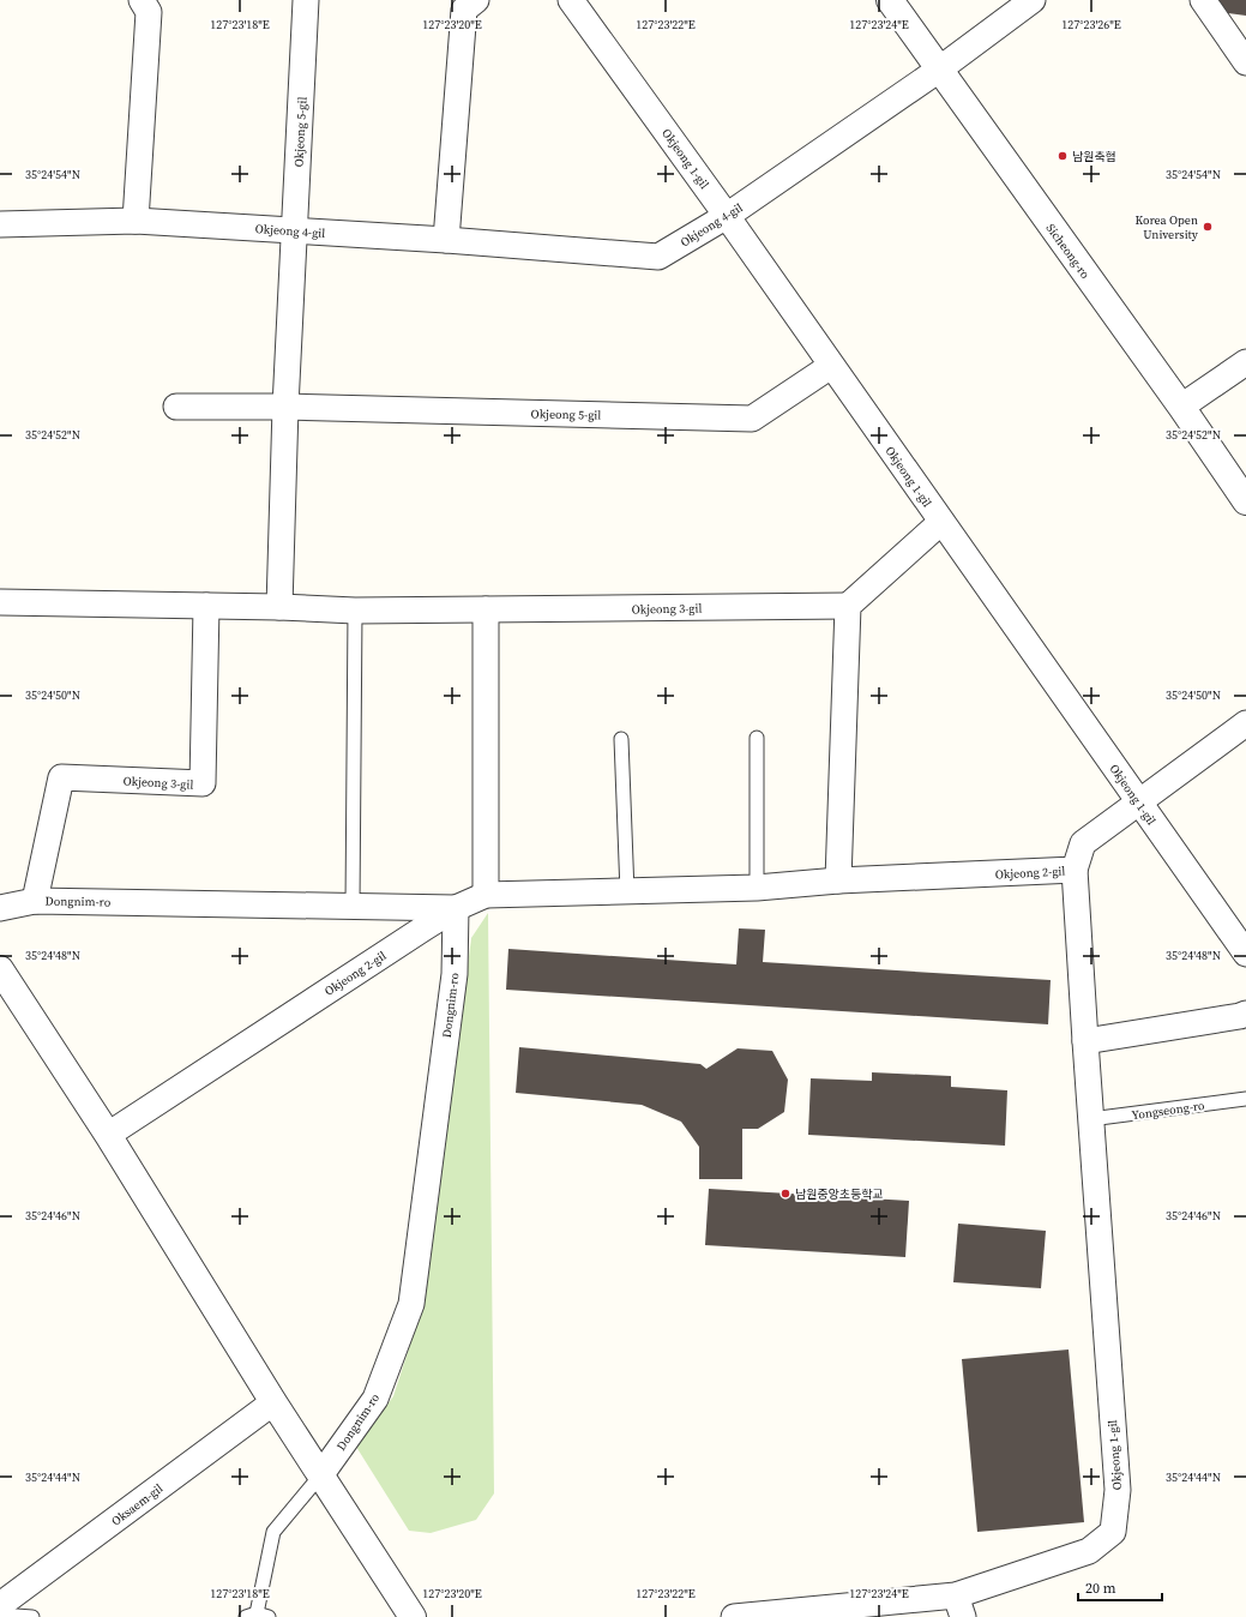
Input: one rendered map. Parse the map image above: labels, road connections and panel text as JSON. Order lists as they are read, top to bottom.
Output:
{
  "streets": {
    "street": [
      "Okjeong 5-gil",
      "Okjeong 1-gil",
      "Okjeong 4-gil",
      "Sicheong-ro",
      "Okjeong 3-gil",
      "Okjeong 2-gil",
      "Dongnim-ro",
      "Oksaem-gil"
    ],
    "lane": ["Yongseong-ro"]
  },
  "crossings": [
    ["Okjeong 5-gil", "Okjeong 1-gil"],
    ["Okjeong 5-gil", "Okjeong 4-gil"],
    ["Okjeong 5-gil", "Okjeong 3-gil"],
    ["Okjeong 1-gil", "Okjeong 4-gil"],
    ["Okjeong 1-gil", "Okjeong 2-gil"],
    ["Okjeong 1-gil", "Yongseong-ro"],
    ["Okjeong 4-gil", "Sicheong-ro"],
    ["Okjeong 3-gil", "Dongnim-ro"],
    ["Okjeong 2-gil", "Dongnim-ro"]
  ],
  "places": ["남원축협", "Korea Open University", "남원중앙초등학교"],
  "scale_bar": "20 m",
  "coordinates": [
    "127°23'18\"E",
    "127°23'20\"E",
    "127°23'22\"E",
    "127°23'24\"E",
    "127°23'26\"E",
    "35°24'54\"N",
    "35°24'52\"N",
    "35°24'50\"N",
    "35°24'48\"N",
    "35°24'46\"N",
    "35°24'44\"N"
  ]
}
